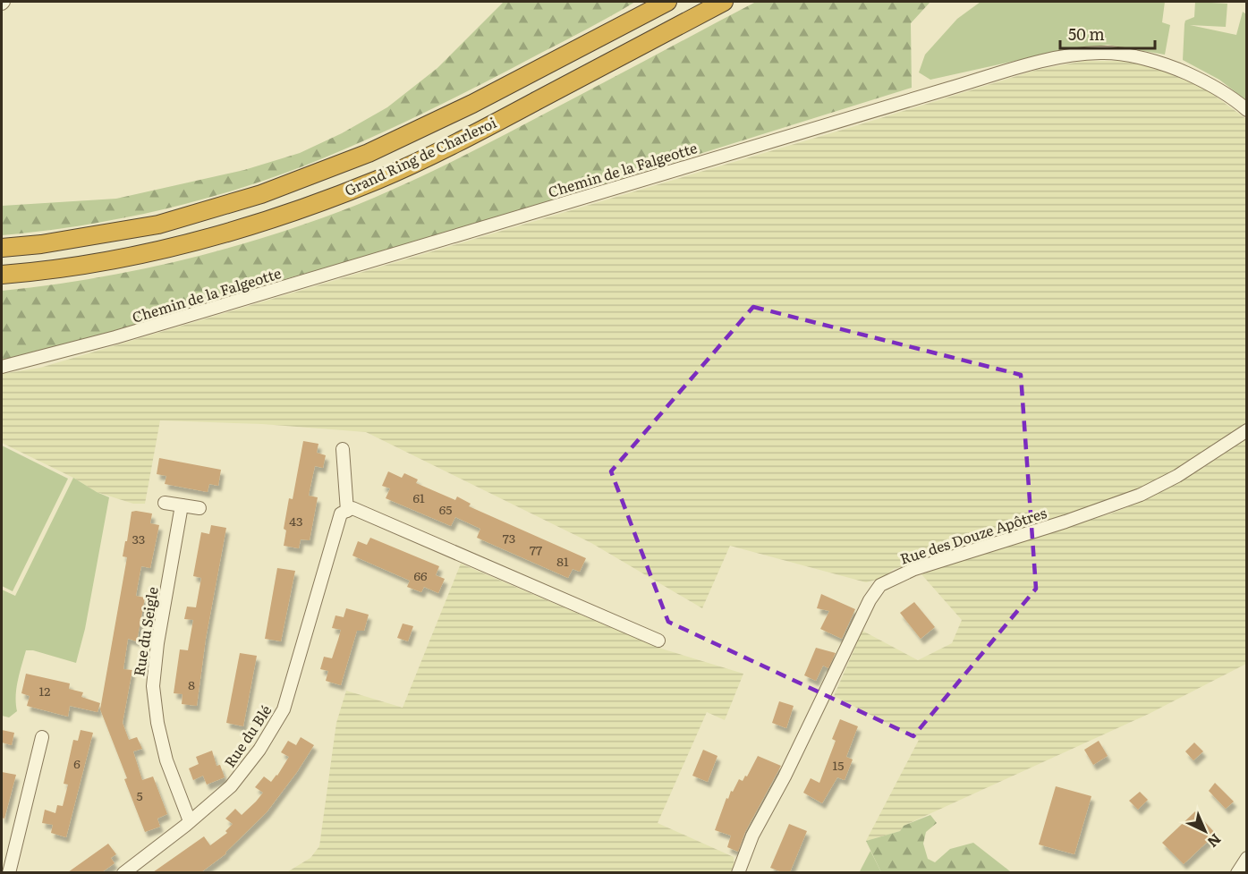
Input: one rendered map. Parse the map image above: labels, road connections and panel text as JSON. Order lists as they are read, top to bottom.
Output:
{
  "streets": {
    "highway": ["Grand Ring de Charleroi"],
    "street": [
      "Chemin de la Falgeotte",
      "Rue des Douze Apôtres",
      "Rue du Seigle",
      "Rue du Blé"
    ]
  },
  "crossings": [
    ["Rue du Seigle", "Rue du Blé"]
  ],
  "house_numbers": [
    "61",
    "65",
    "43",
    "73",
    "33",
    "77",
    "81",
    "66",
    "8",
    "12",
    "6",
    "15",
    "5"
  ],
  "scale_bar": "50 m",
  "north": "bottom right"
}
